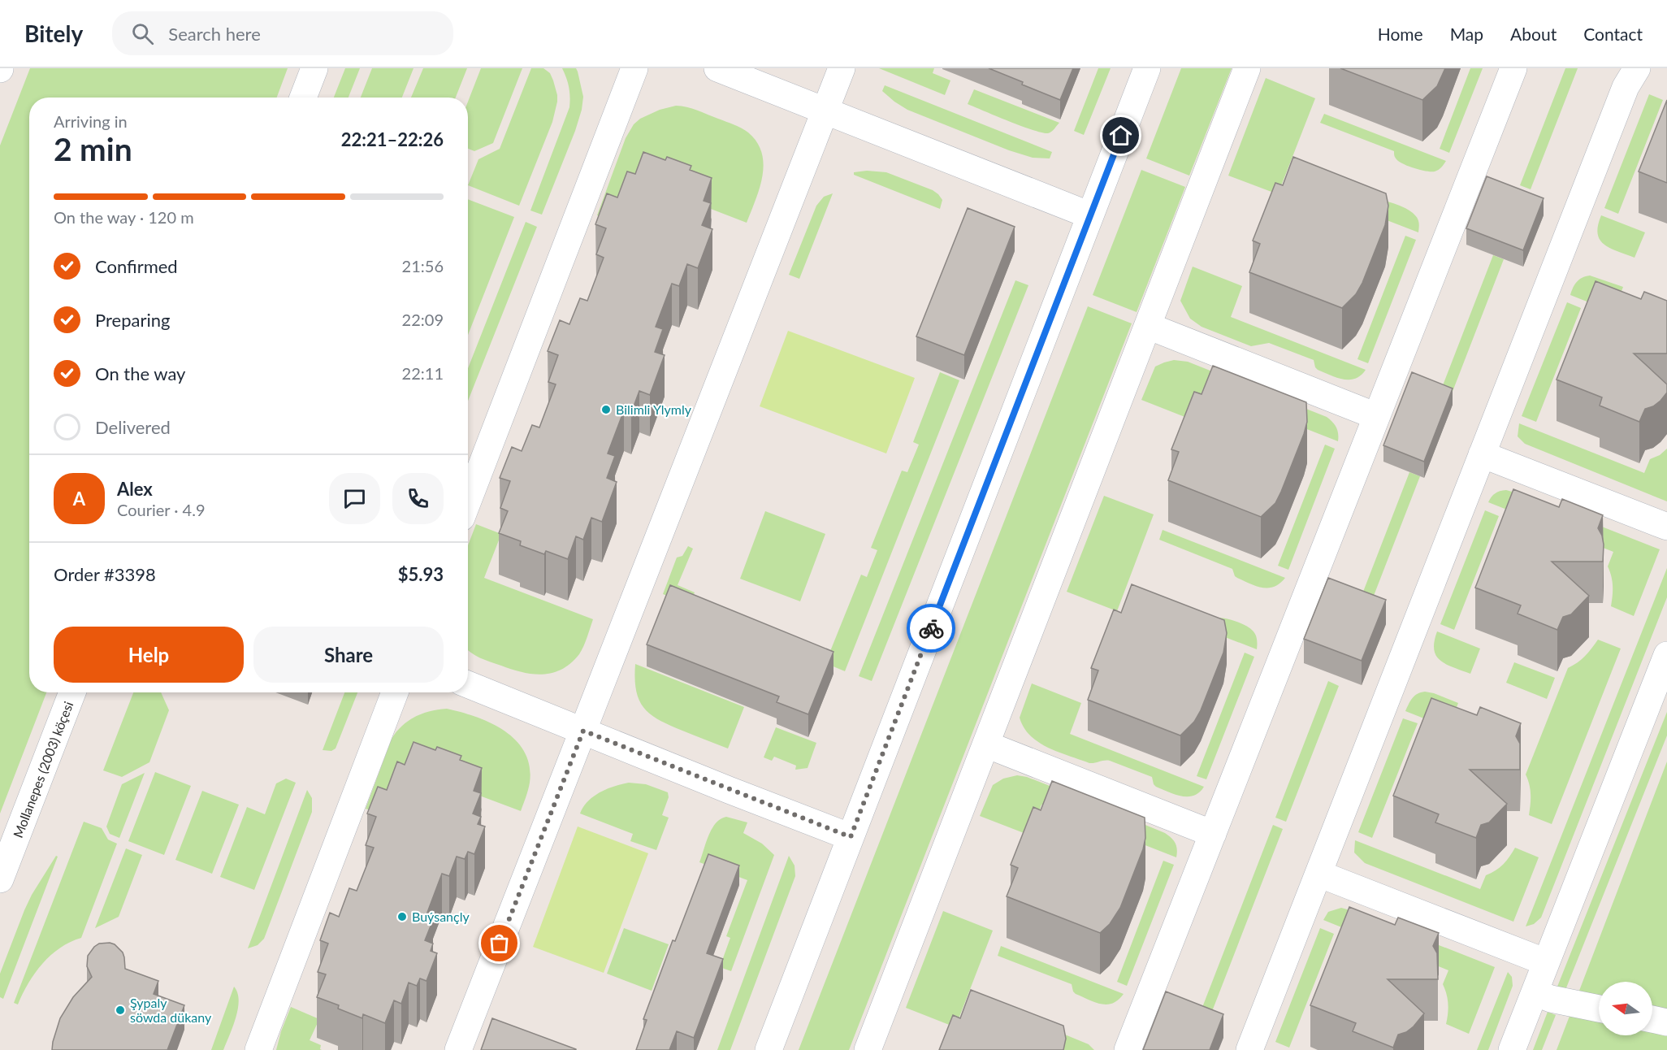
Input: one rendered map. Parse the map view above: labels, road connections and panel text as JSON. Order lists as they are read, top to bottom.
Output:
{
  "streets": {
    "street": ["Mollanepes (2003) köçesi"]
  },
  "places": ["Bilimli Ylymly", "Buýsançly", "Şypaly söwda dükany"],
  "north": "left",
  "page": {
    "header": "Bitely",
    "search": "Search here",
    "nav": [
      "Home",
      "Map",
      "About",
      "Contact"
    ],
    "heading": ["2 min", "Arriving in", "22:21–22:26"],
    "panel": [
      "Alex",
      "Courier · 4.9",
      "Order #3398",
      "$5.93"
    ],
    "bar": "On the way · 120 m",
    "list": [
      ["Confirmed", "21:56"],
      ["Preparing", "22:09"],
      ["On the way", "22:11"],
      "Delivered"
    ],
    "round": "A",
    "buttons": ["Help", "Share"]
  }
}
